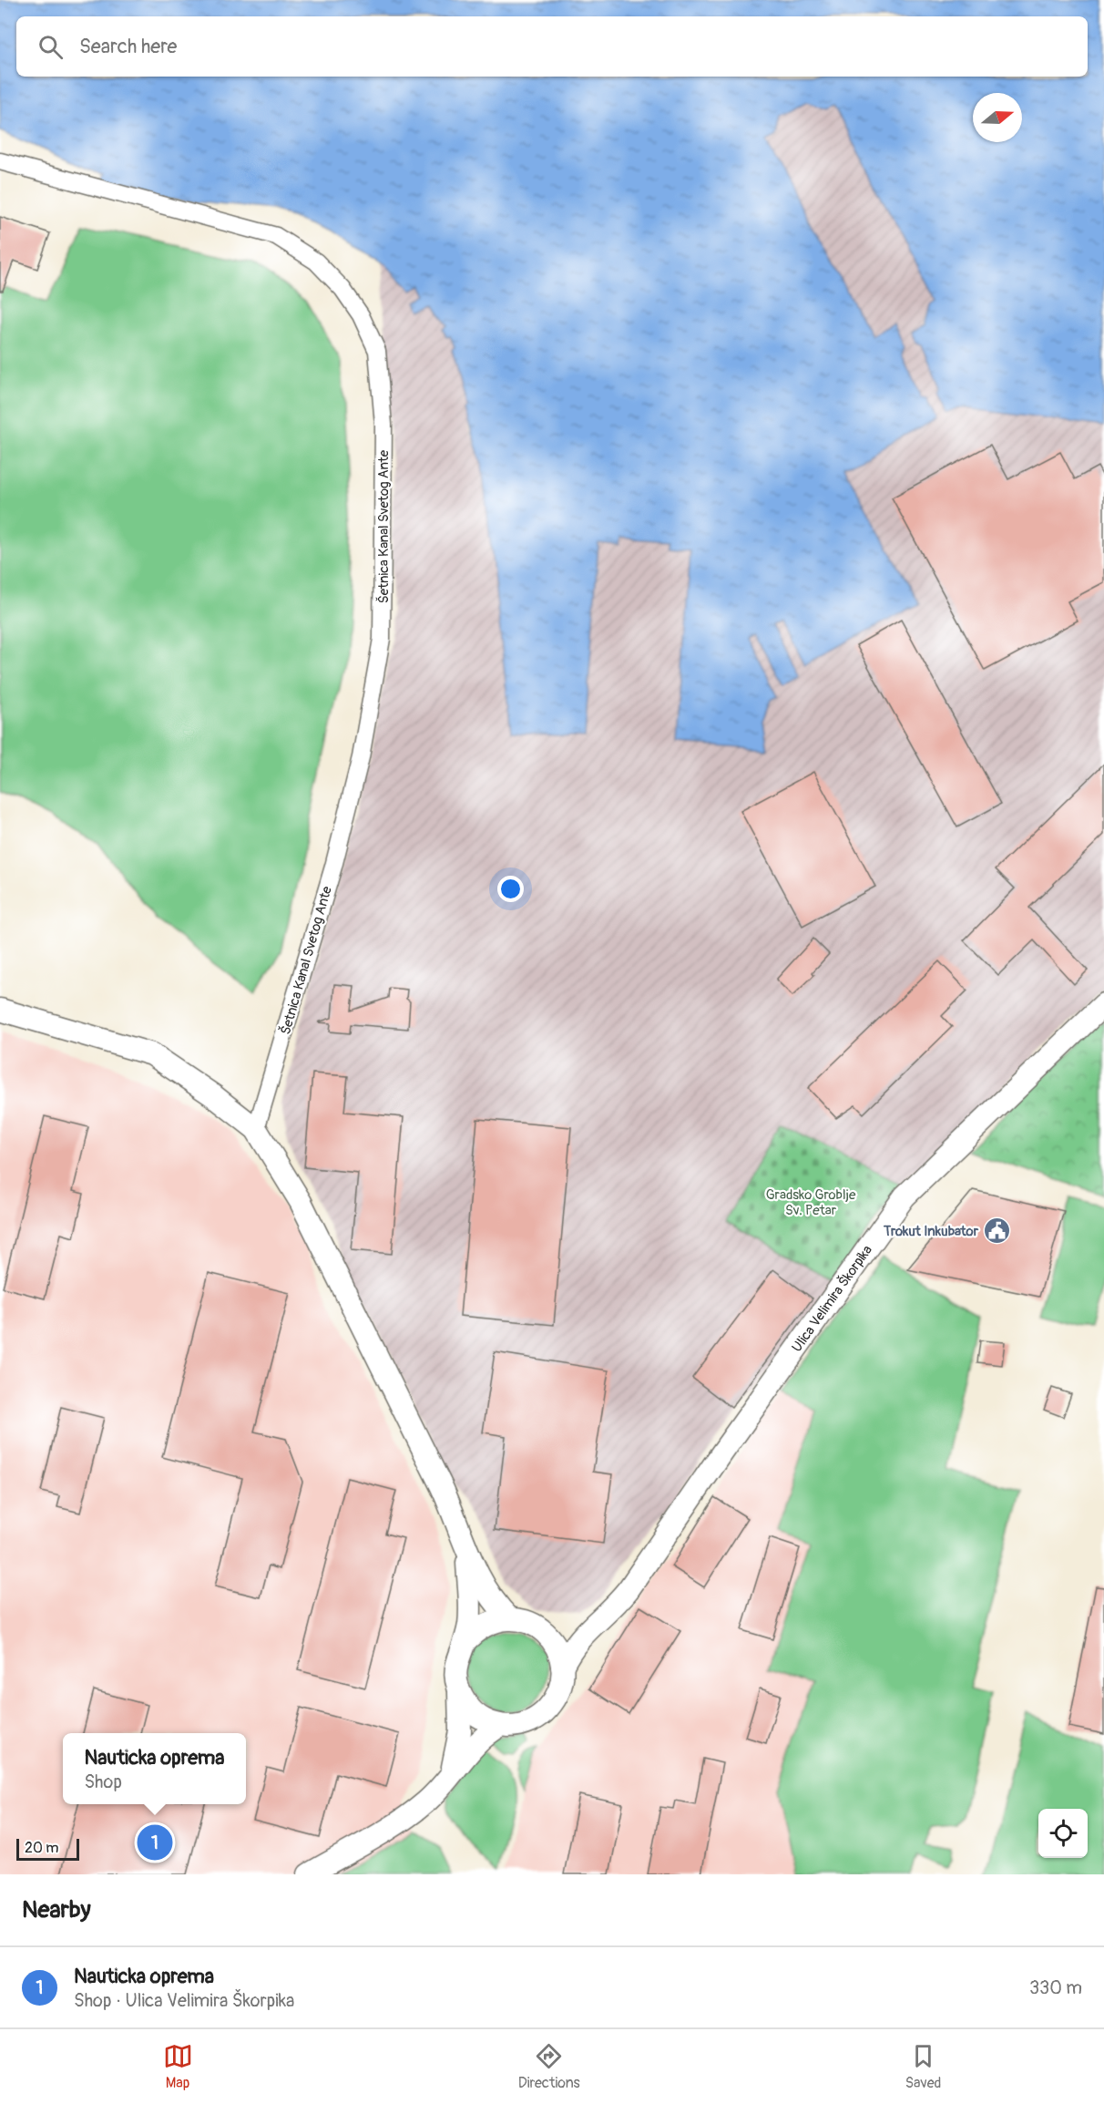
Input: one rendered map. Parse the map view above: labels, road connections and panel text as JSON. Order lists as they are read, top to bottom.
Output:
{
  "streets": {
    "street": ["Šetnica Kanal Svetog Ante", "Ulica Velimira Škorpika"]
  },
  "parks": ["Gradsko Groblje Sv. Petar"],
  "places": {
    "public building": ["Trokut Inkubator"]
  },
  "scale_bar": "20 m",
  "north": "right",
  "page": {
    "search": "Search here",
    "popup": ["Nauticka oprema", "Shop"],
    "pins": "1",
    "scale": "20 m",
    "heading": "Nearby",
    "list": [
      {
        "mark": "1",
        "name": "Nauticka oprema",
        "note": "Shop · Ulica Velimira Škorpika",
        "value": "330 m"
      }
    ],
    "nav": ["Map", "Directions", "Saved"]
  }
}
